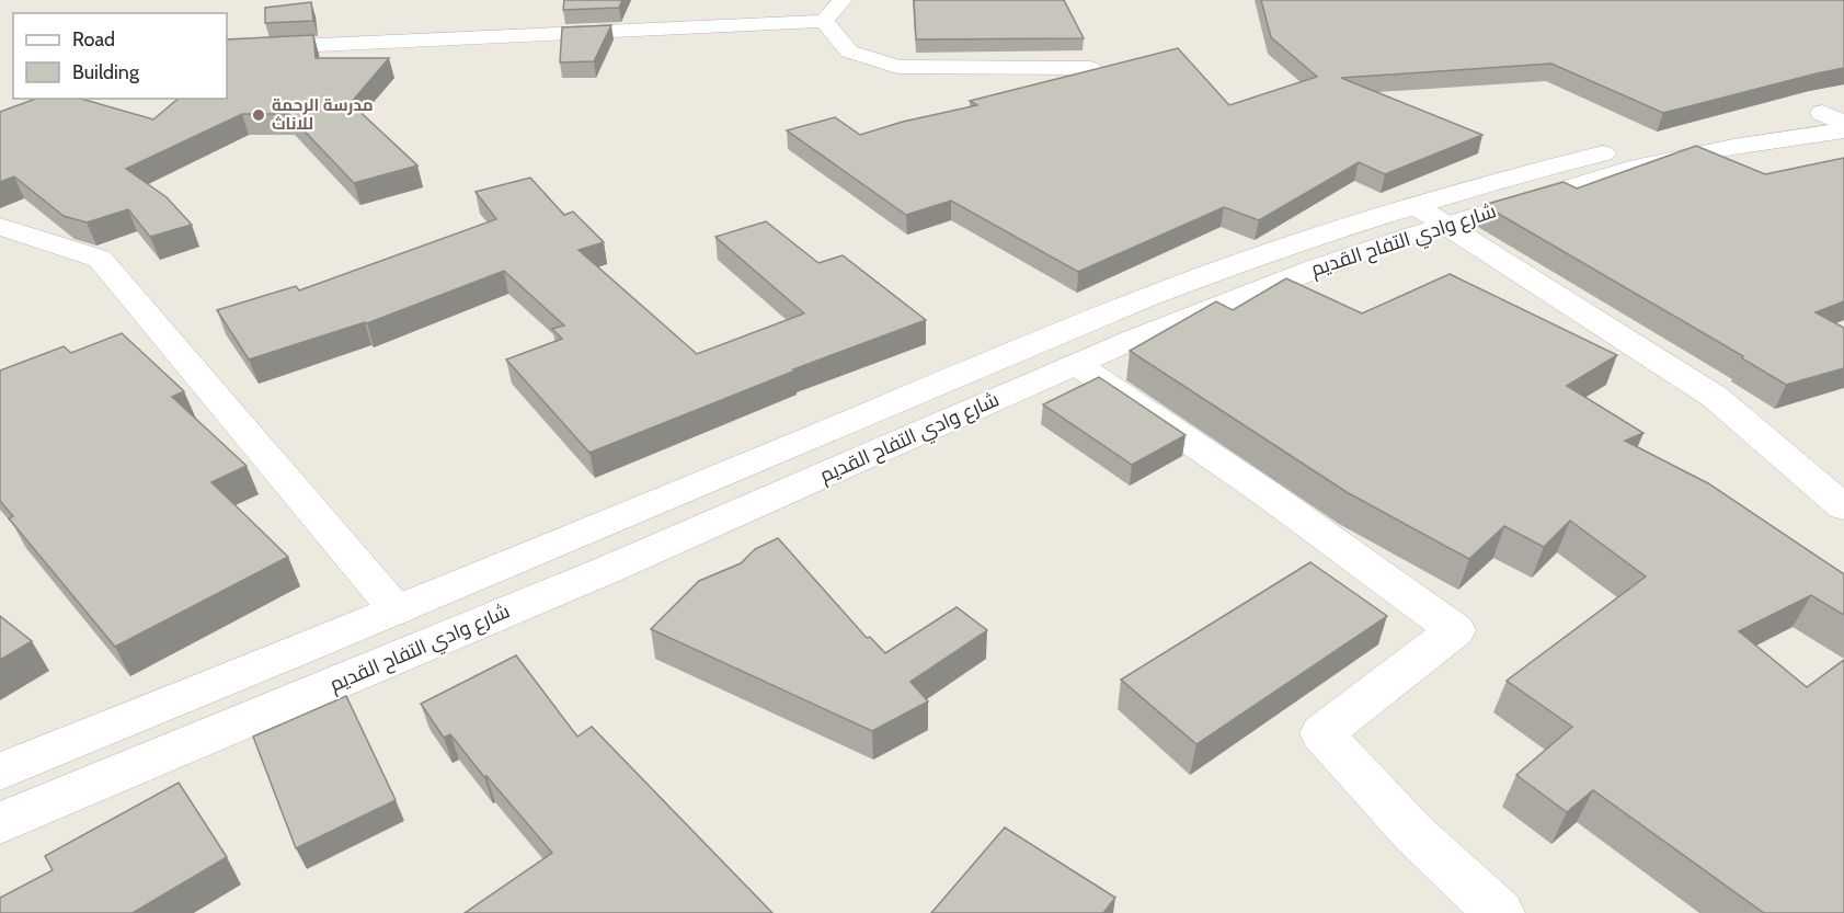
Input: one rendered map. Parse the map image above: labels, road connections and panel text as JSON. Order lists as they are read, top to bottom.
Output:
{
  "streets": {
    "street": ["شارع وادي التفاح القديم"]
  },
  "places": ["مدرسة الرحمة للاناث"],
  "legend": ["Road", "Building"]
}
